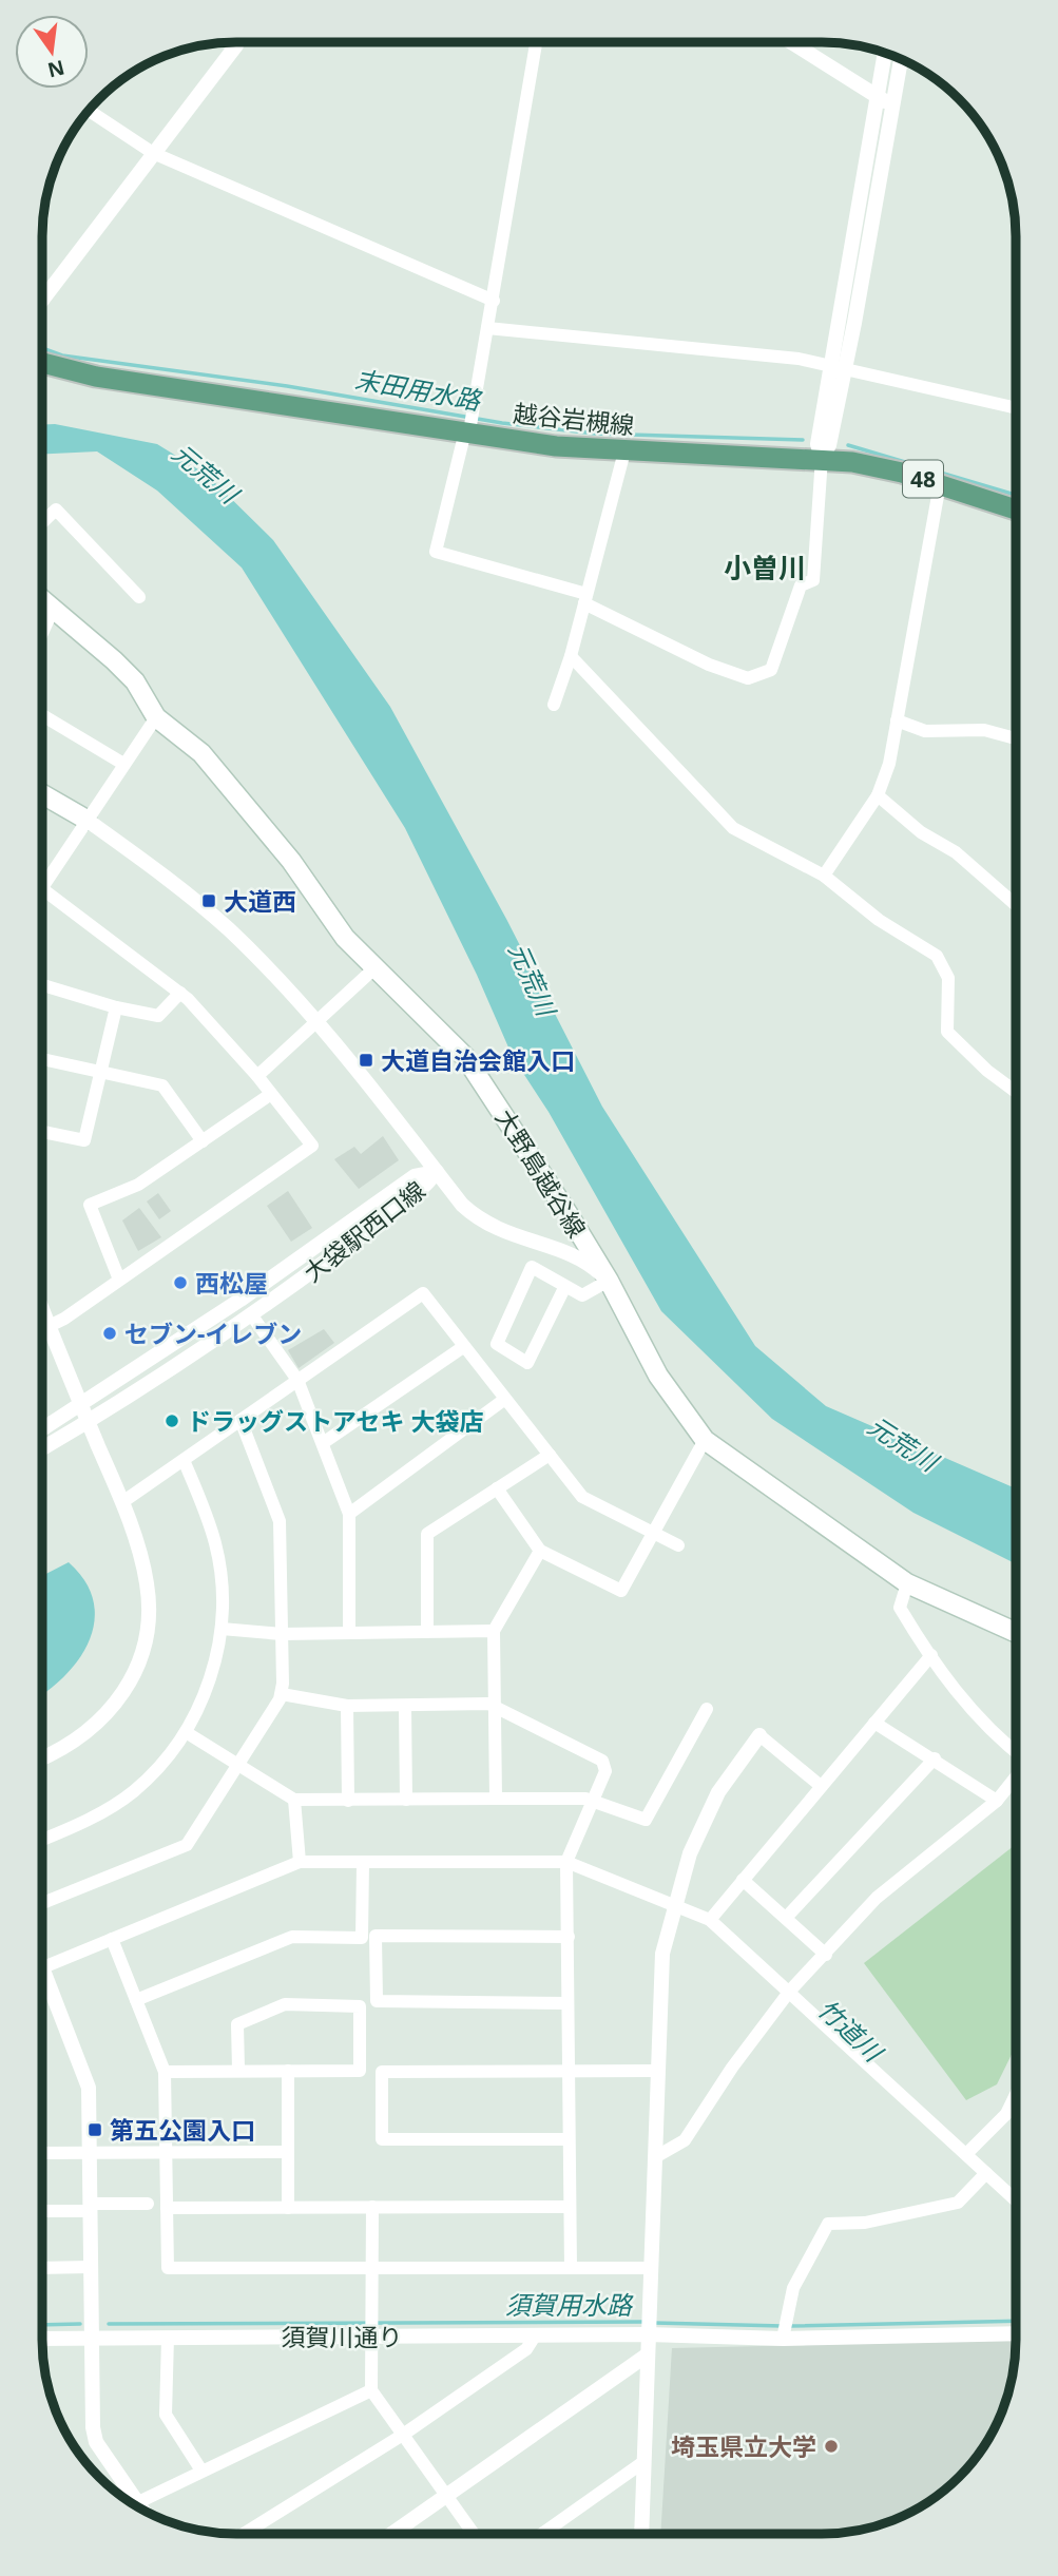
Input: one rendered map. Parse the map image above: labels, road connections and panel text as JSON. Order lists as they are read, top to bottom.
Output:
{
  "streets": {
    "main road": ["越谷岩槻線", "48", "大野島越谷線"],
    "street": ["大袋駅西口線", "須賀川通り"]
  },
  "districts": ["小曽川"],
  "water": [
    "末田用水路",
    "元荒川",
    "竹道川",
    "須賀用水路"
  ],
  "places": {
    "transit": ["大道西", "大道自治会館入口", "第五公園入口"],
    "other": [
      "西松屋",
      "セブン-イレブン",
      "ドラッグストアセキ 大袋店",
      "埼玉県立大学"
    ]
  },
  "north": "bottom"
}
